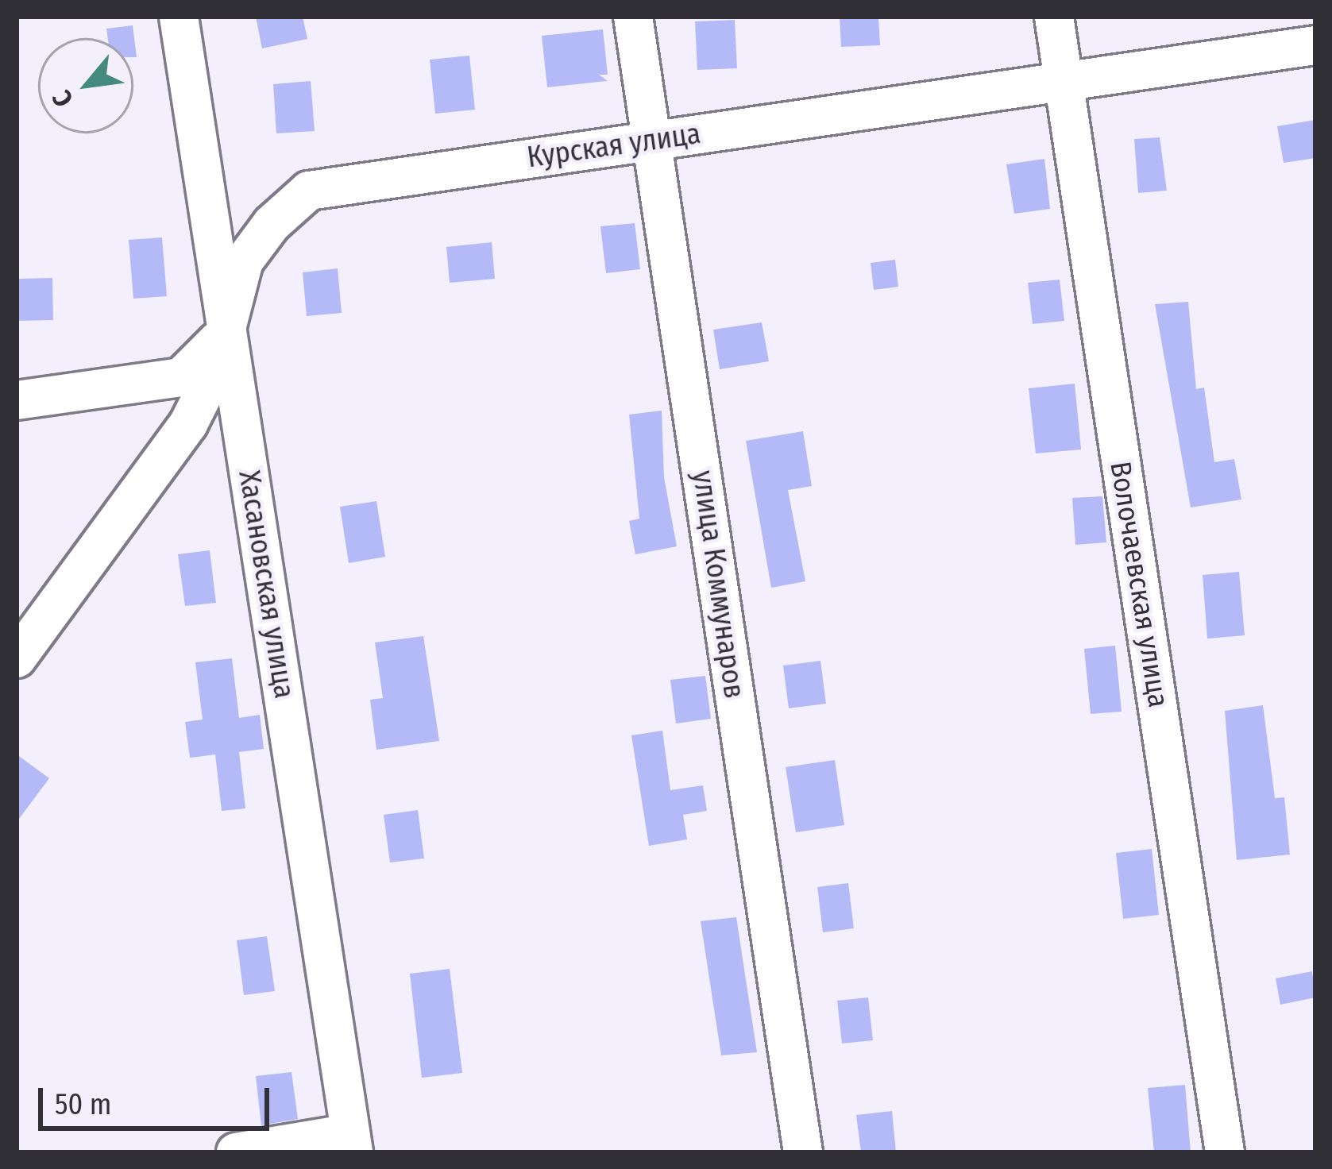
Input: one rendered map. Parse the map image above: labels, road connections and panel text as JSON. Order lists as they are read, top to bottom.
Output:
{
  "streets": {
    "street": [
      "Курская улица",
      "Хасановская улица",
      "улица Коммунаров",
      "Волочаевская улица"
    ]
  },
  "crossings": [
    ["Курская улица", "Хасановская улица"],
    ["Курская улица", "улица Коммунаров"],
    ["Курская улица", "Волочаевская улица"]
  ],
  "scale_bar": "50 m",
  "north": "bottom left"
}
